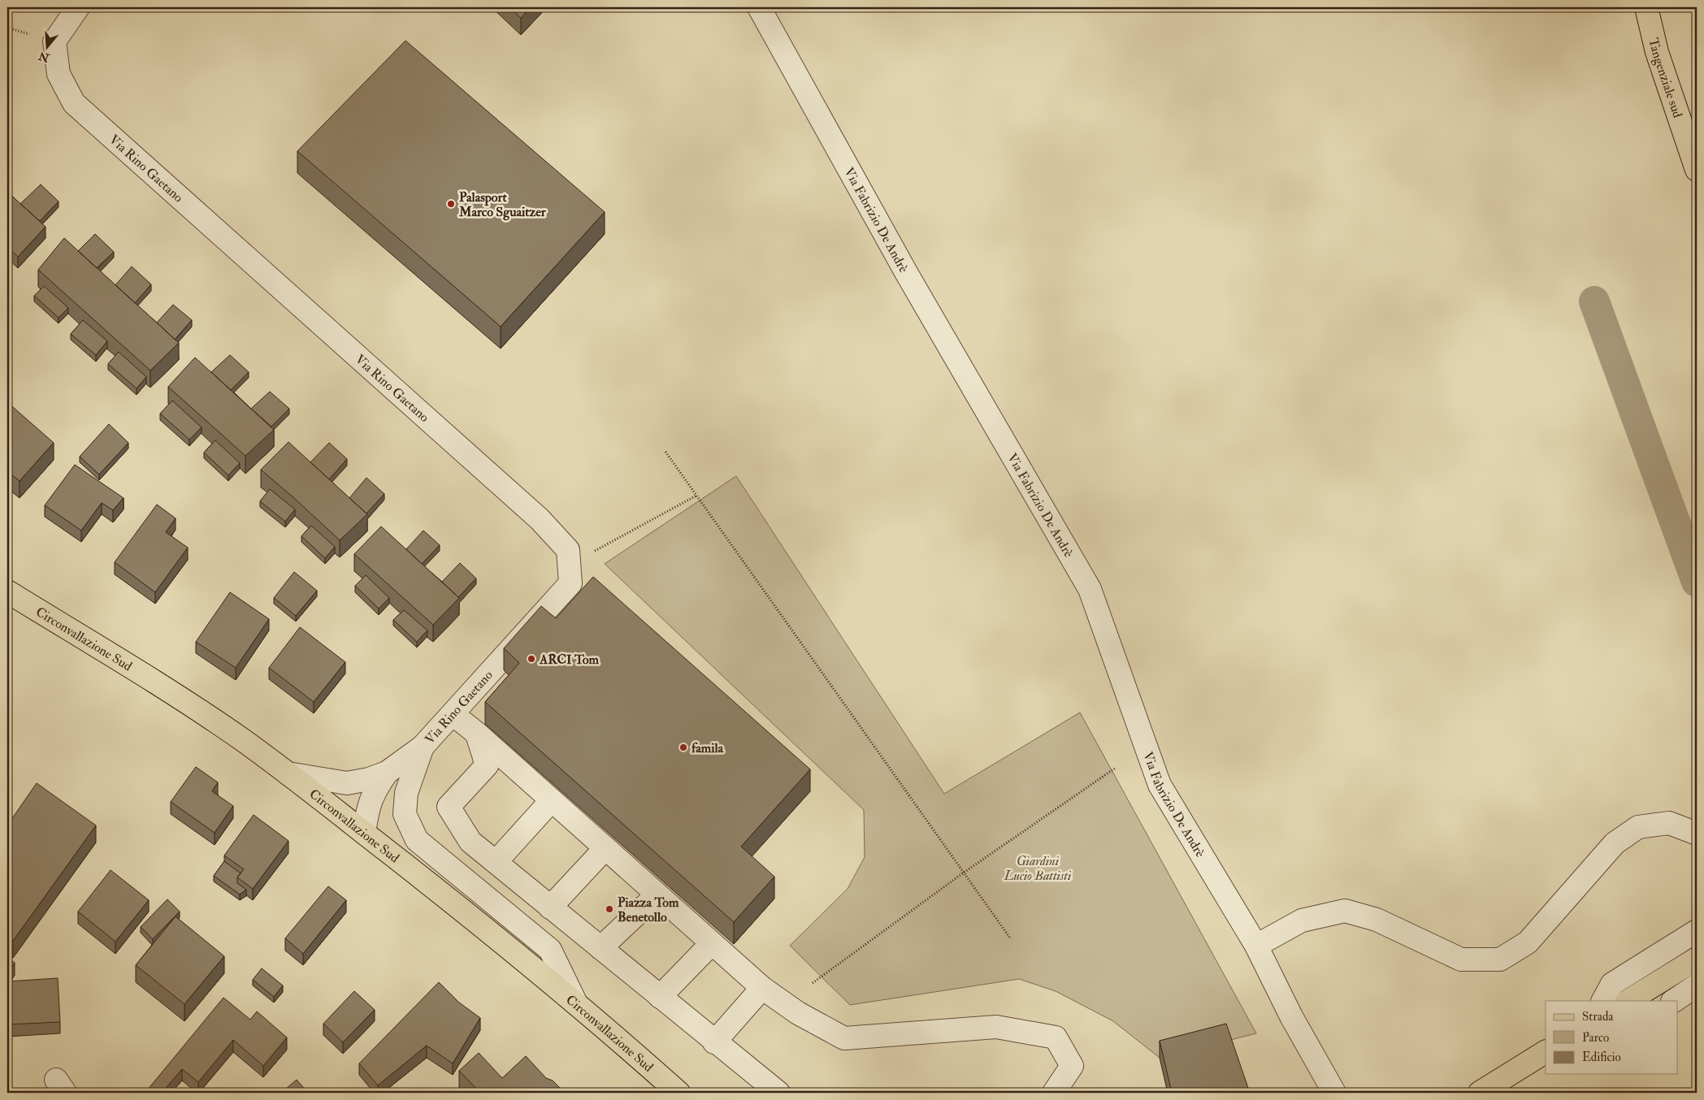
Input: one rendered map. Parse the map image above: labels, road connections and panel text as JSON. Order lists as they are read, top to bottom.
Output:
{
  "streets": {
    "main road": ["Tangenziale sud", "Circonvallazione Sud"],
    "street": ["Via Rino Gaetano", "Via Fabrizio De Andrè"]
  },
  "crossings": [
    ["Via Rino Gaetano", "Circonvallazione Sud"]
  ],
  "parks": ["Giardini Lucio Battisti"],
  "places": [
    "Palasport Marco Sguaitzer",
    "ARCI Tom",
    "famila",
    "Piazza Tom Benetollo"
  ],
  "legend": ["Strada", "Parco", "Edificio"],
  "north": "bottom"
}
